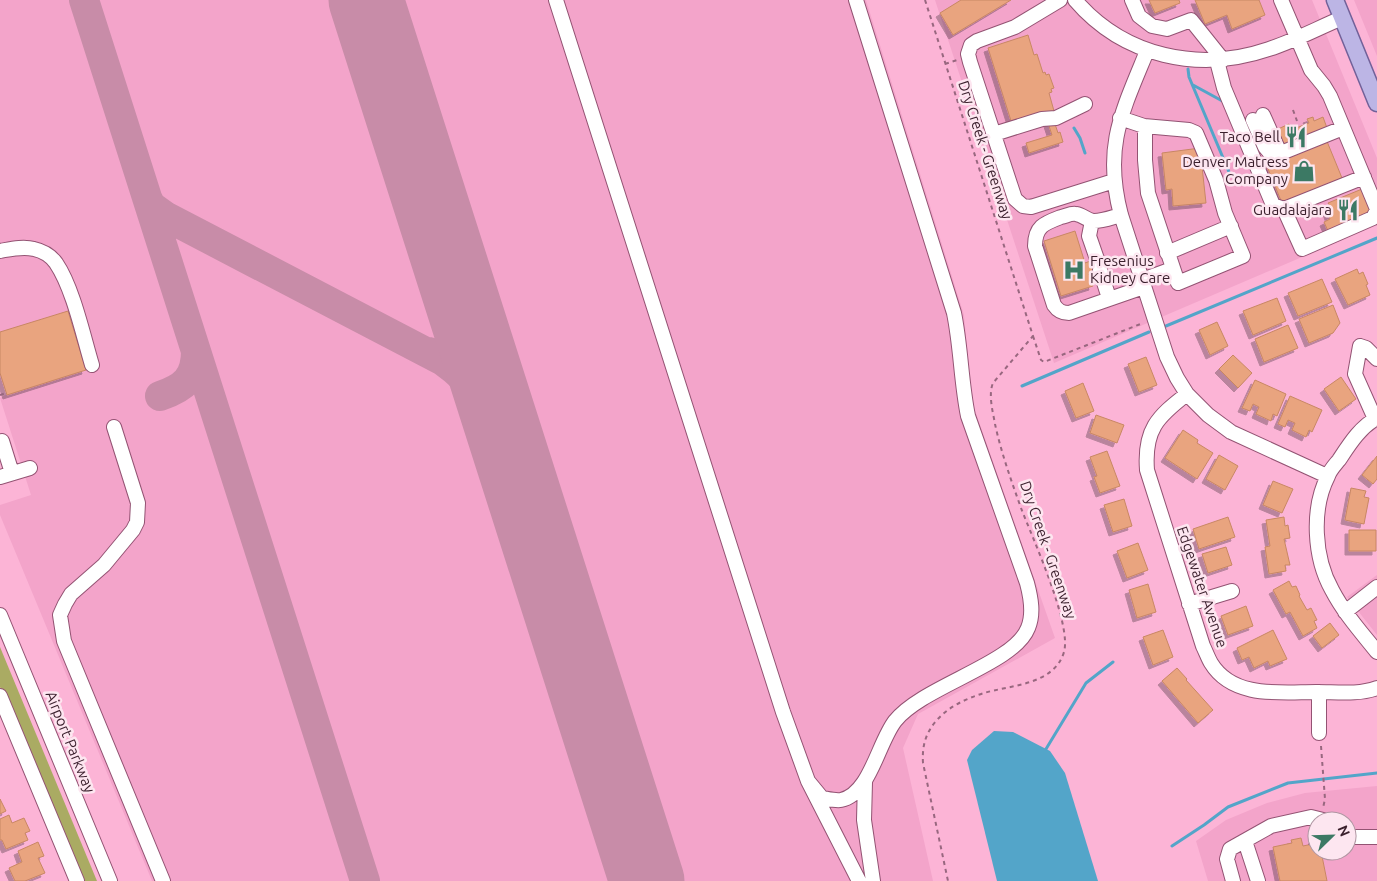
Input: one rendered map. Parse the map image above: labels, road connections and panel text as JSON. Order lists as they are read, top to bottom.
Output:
{
  "streets": {
    "street": ["Edgewater Avenue", "Airport Parkway"],
    "path": ["Dry Creek - Greenway"]
  },
  "places": {
    "restaurant": ["Taco Bell", "Guadalajara"],
    "shop": ["Denver Matress Company"],
    "hospital": ["Fresenius Kidney Care"]
  },
  "north": "top right"
}
